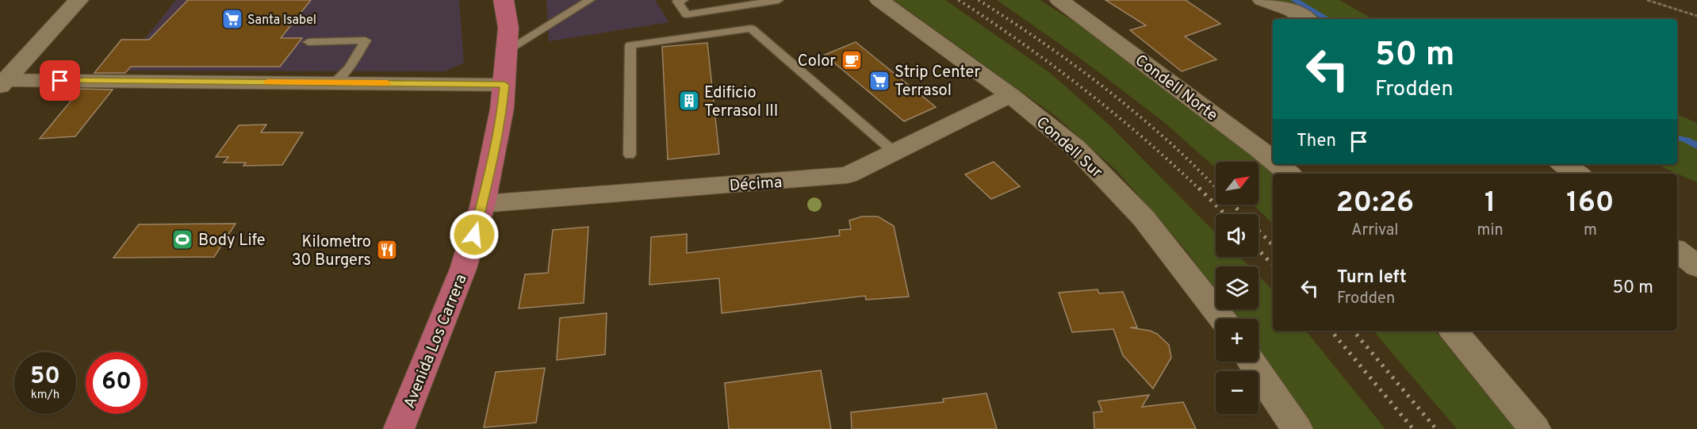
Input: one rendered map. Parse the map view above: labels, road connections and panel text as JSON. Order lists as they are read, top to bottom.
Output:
{
  "streets": {
    "main road": ["Avenida Los Carrera"],
    "street": ["Condell Norte", "Condell Sur", "Décima"]
  },
  "crossings": [
    ["Condell Sur", "Décima"],
    ["Décima", "Avenida Los Carrera"]
  ],
  "places": {
    "supermarket": ["Santa Isabel", "Strip Center Terrasol"],
    "cafe": ["Color"],
    "building": ["Edificio Terrasol III"],
    "sports": ["Body Life"],
    "restaurant": ["Kilometro 30 Burgers"]
  },
  "north": "top right",
  "page": {
    "turn": ["50 m", "Frodden"],
    "then": "Then",
    "map_buttons": ["+", "−"],
    "eta": [
      "20:26",
      "Arrival",
      "1",
      "min",
      "160",
      "m"
    ],
    "list": [
      {
        "name": "Turn left",
        "note": "Frodden",
        "value": "50 m"
      }
    ],
    "speed": "50 km/h",
    "limit": "60"
  }
}
